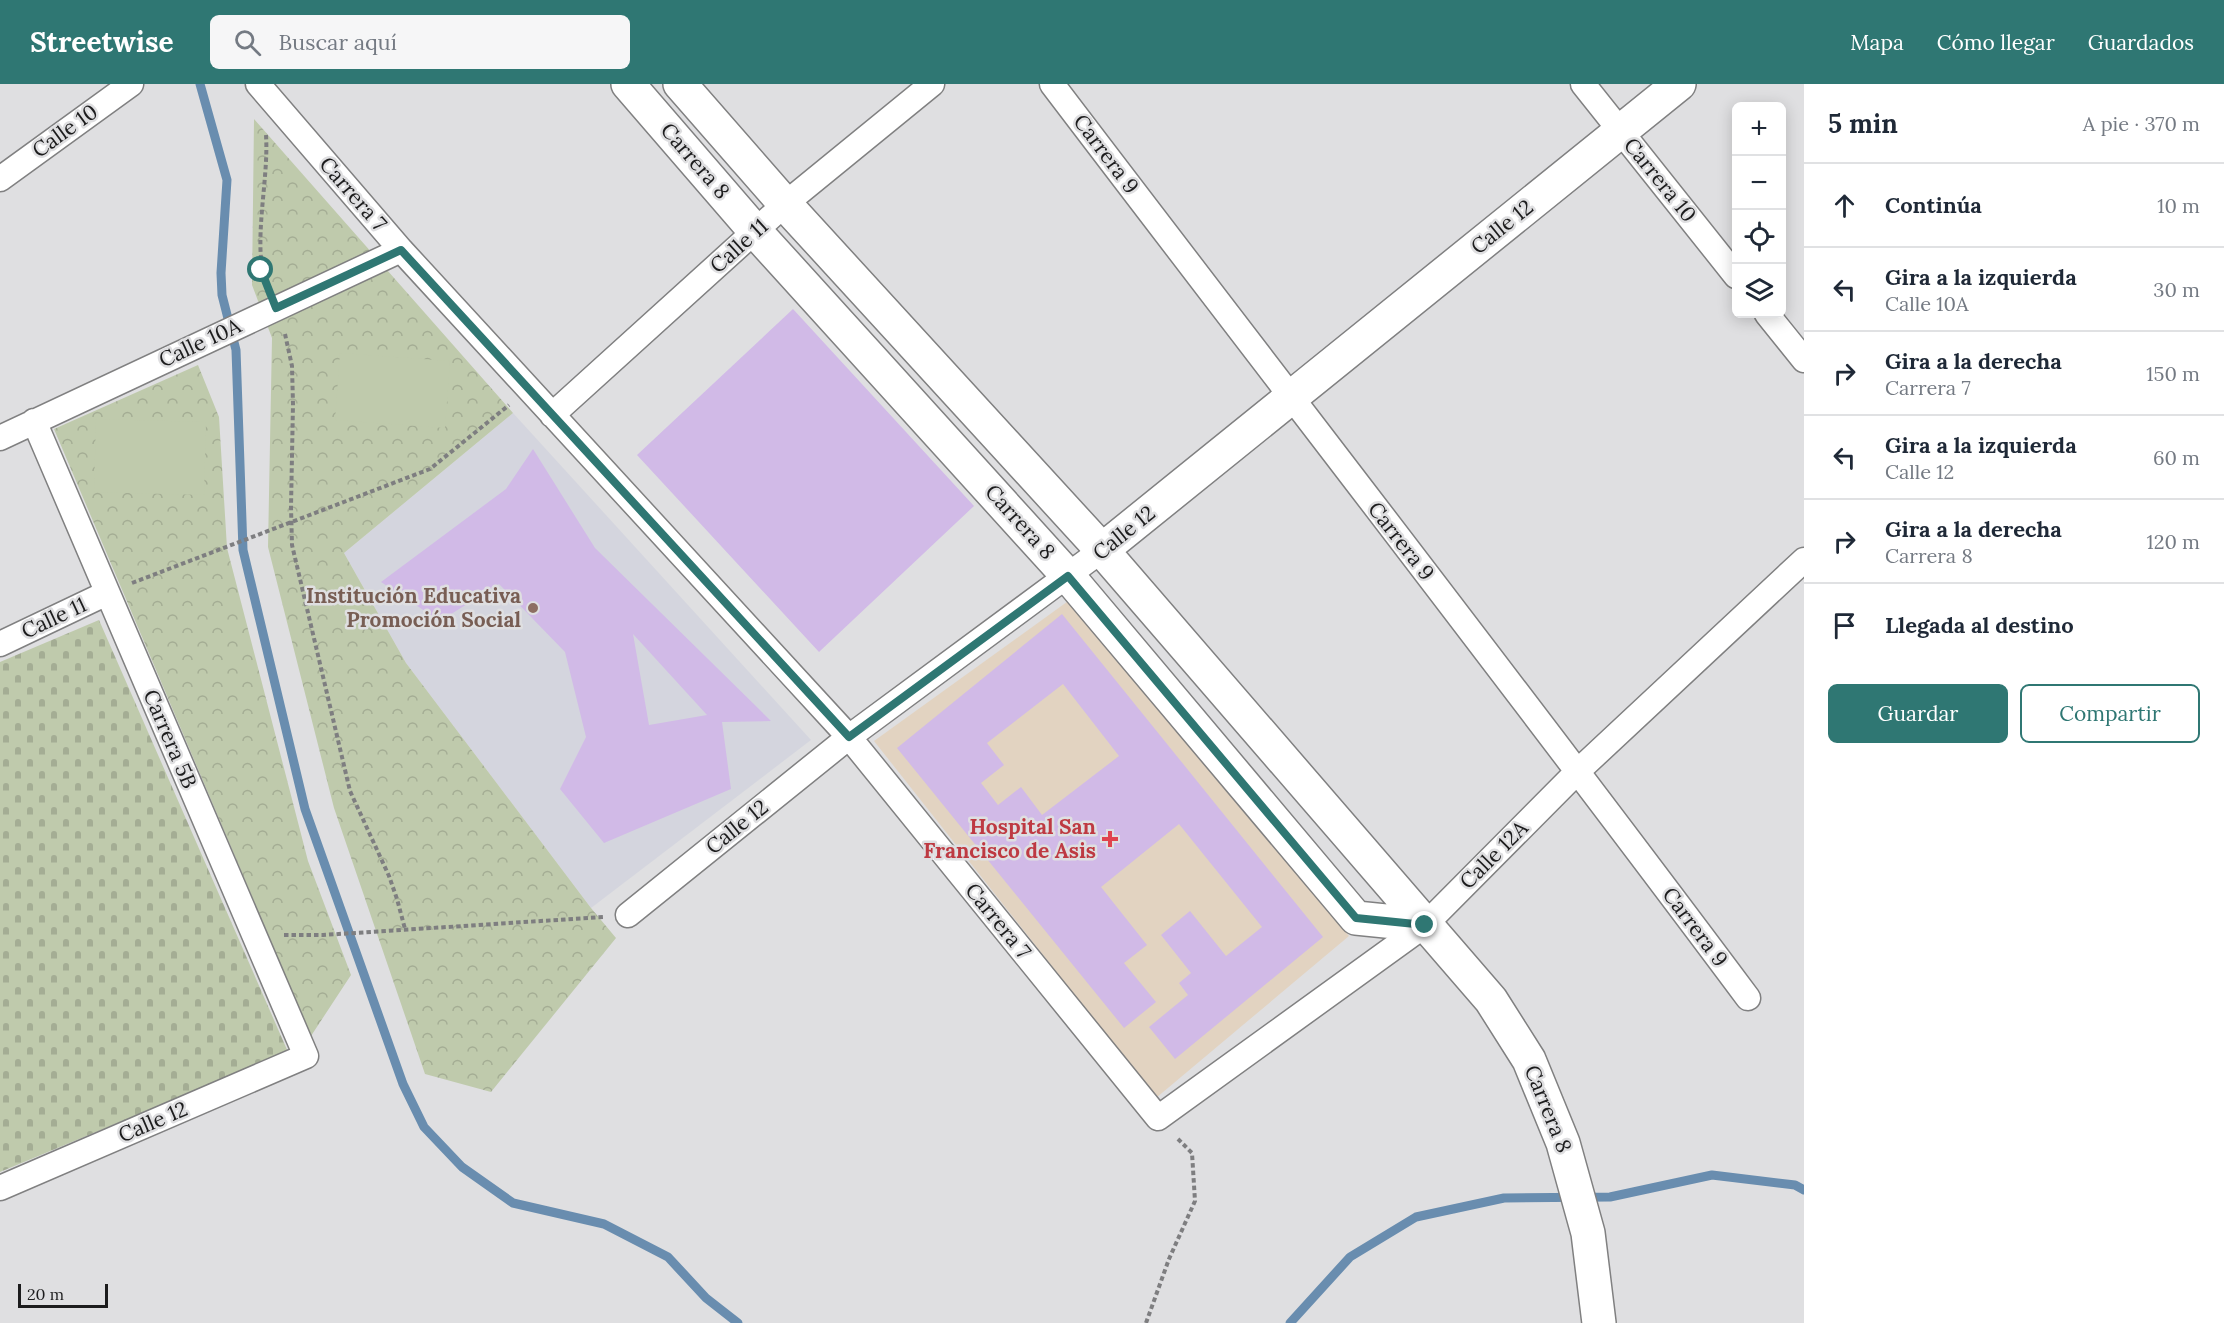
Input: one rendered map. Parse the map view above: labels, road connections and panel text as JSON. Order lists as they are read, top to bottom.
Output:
{
  "streets": {
    "main road": ["Carrera 8", "Calle 12"],
    "street": [
      "Calle 10",
      "Carrera 9",
      "Carrera 10",
      "Carrera 7",
      "Calle 11",
      "Calle 10A",
      "Carrera 5B",
      "Calle 12A"
    ]
  },
  "crossings": [
    ["Carrera 9", "Calle 12"],
    ["Carrera 9", "Calle 12A"],
    ["Carrera 8", "Calle 12"],
    ["Carrera 8", "Calle 11"],
    ["Carrera 8", "Calle 12A"],
    ["Carrera 10", "Calle 12"],
    ["Carrera 7", "Calle 12"],
    ["Carrera 7", "Calle 11"],
    ["Carrera 7", "Calle 10A"],
    ["Carrera 7", "Calle 12A"],
    ["Calle 12", "Carrera 5B"],
    ["Calle 11", "Carrera 5B"],
    ["Calle 10A", "Carrera 5B"]
  ],
  "places": {
    "other": ["Institución Educativa Promoción Social"],
    "health": ["Hospital San Francisco de Asis"]
  },
  "scale_bar": "20 m",
  "page": {
    "header": "Streetwise",
    "search": "Buscar aquí",
    "nav": ["Mapa", "Cómo llegar", "Guardados"],
    "heading": ["5 min", "A pie · 370 m"],
    "map_buttons": ["+", "−"],
    "list": [
      ["Continúa", "10 m"],
      ["Gira a la izquierda", "Calle 10A", "30 m"],
      ["Gira a la derecha", "Carrera 7", "150 m"],
      ["Gira a la izquierda", "Calle 12", "60 m"],
      ["Gira a la derecha", "Carrera 8", "120 m"],
      "Llegada al destino"
    ],
    "buttons": ["Guardar", "Compartir"],
    "scale": "20 m"
  }
}
